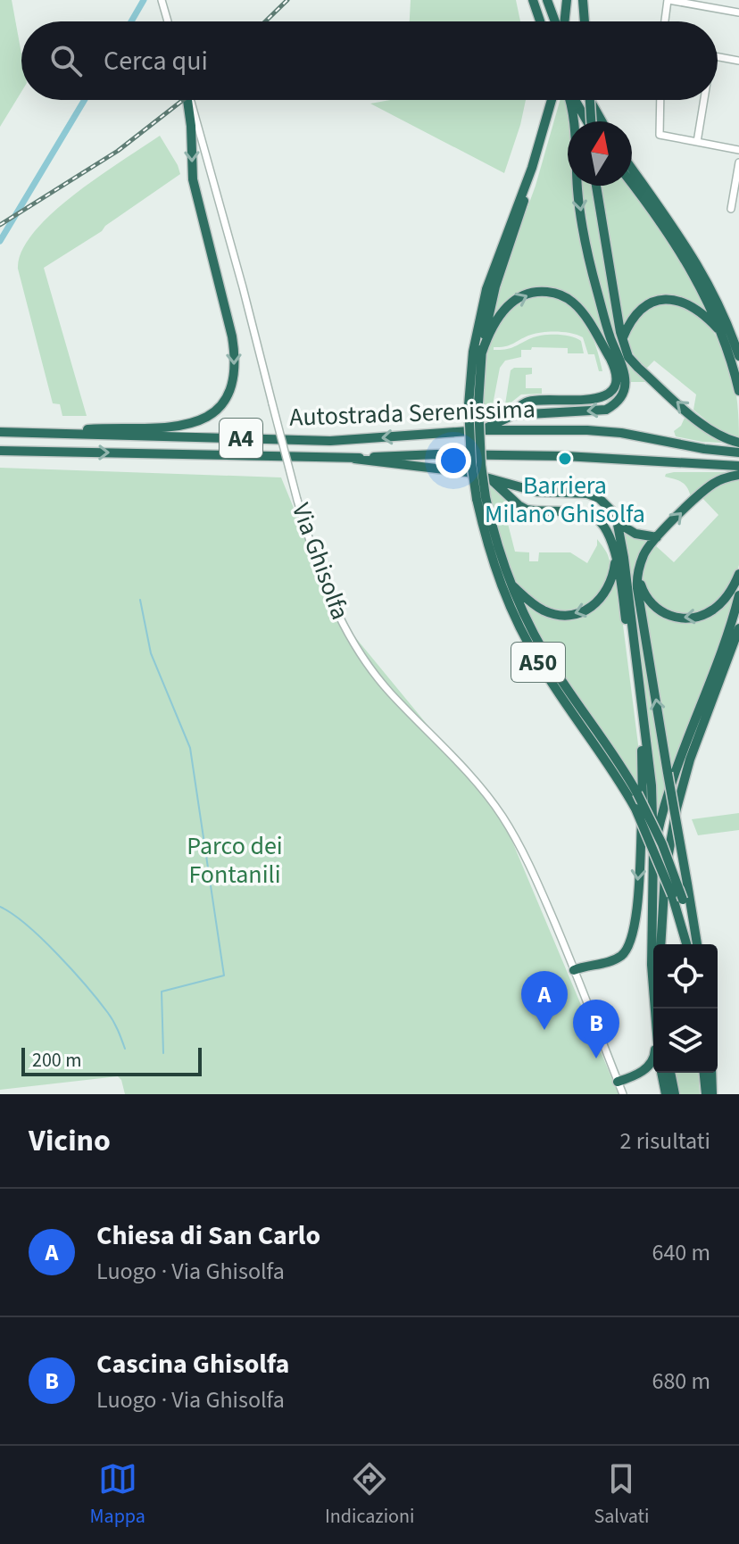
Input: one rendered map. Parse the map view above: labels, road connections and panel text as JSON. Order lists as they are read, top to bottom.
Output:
{
  "streets": {
    "highway": ["Autostrada Serenissima", "A4", "A50"],
    "street": ["Via Ghisolfa"]
  },
  "parks": ["Parco dei Fontanili"],
  "places": ["Barriera Milano Ghisolfa"],
  "scale_bar": "200 m",
  "north": "top",
  "page": {
    "search": "Cerca qui",
    "pins": ["A", "B"],
    "scale": "200 m",
    "heading": ["Vicino", "2 risultati"],
    "list": [
      {
        "mark": "A",
        "name": "Chiesa di San Carlo",
        "note": "Luogo · Via Ghisolfa",
        "value": "640 m"
      },
      {
        "mark": "B",
        "name": "Cascina Ghisolfa",
        "note": "Luogo · Via Ghisolfa",
        "value": "680 m"
      }
    ],
    "nav": ["Mappa", "Indicazioni", "Salvati"]
  }
}
